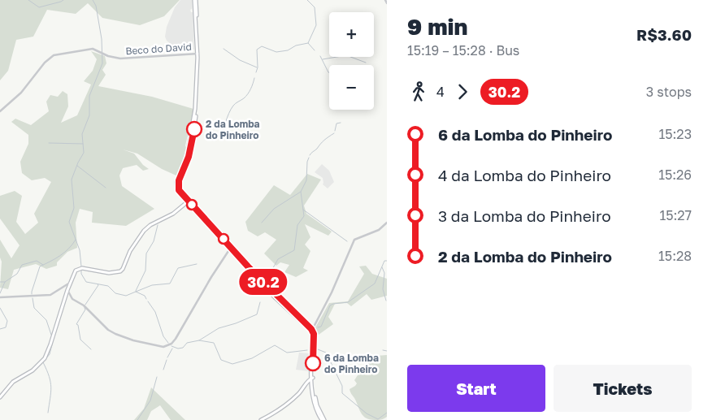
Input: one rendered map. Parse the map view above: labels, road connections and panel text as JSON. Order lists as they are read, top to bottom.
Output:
{
  "streets": {
    "street": ["Beco do David"]
  },
  "places": ["2 da Lomba do Pinheiro", "6 da Lomba do Pinheiro"],
  "lines": ["bus line 30.2"],
  "page": {
    "on_map": "30.2",
    "heading": ["9 min", "15:19 – 15:28 · Bus", "R$3.60"],
    "map_buttons": ["+", "−"],
    "legs": ["4", "30.2", "3 stops"],
    "list": [
      {
        "name": "6 da Lomba do Pinheiro",
        "value": "15:23"
      },
      {
        "name": "4 da Lomba do Pinheiro",
        "value": "15:26"
      },
      {
        "name": "3 da Lomba do Pinheiro",
        "value": "15:27"
      },
      {
        "name": "2 da Lomba do Pinheiro",
        "value": "15:28"
      }
    ],
    "buttons": ["Start", "Tickets"]
  }
}
